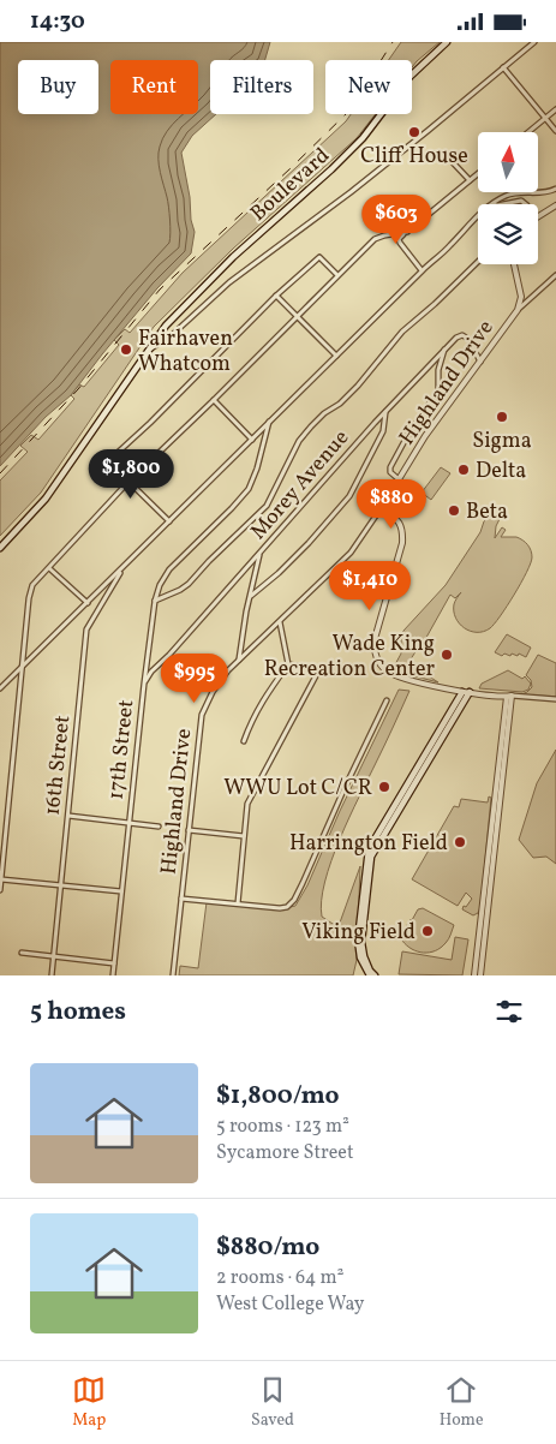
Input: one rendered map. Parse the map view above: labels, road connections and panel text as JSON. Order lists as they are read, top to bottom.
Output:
{
  "streets": {
    "main road": ["Boulevard"],
    "street": [
      "Highland Drive",
      "Morey Avenue",
      "17th Street",
      "16th Street"
    ]
  },
  "crossings": [
    ["Highland Drive", "Morey Avenue"],
    ["Morey Avenue", "17th Street"]
  ],
  "places": [
    "Cliff House",
    "Fairhaven Whatcom",
    "Sigma",
    "Delta",
    "Beta",
    "Wade King Recreation Center",
    "WWU Lot C/CR",
    "Harrington Field",
    "Viking Field"
  ],
  "north": "top",
  "page": {
    "status": "14:30",
    "chip": [
      "Buy",
      "Rent",
      "Filters",
      "New"
    ],
    "price": [
      "$603",
      "$1,800",
      "$880",
      "$1,410",
      "$995"
    ],
    "heading": "5 homes",
    "list": [
      {
        "name": "$1,800/mo",
        "note": "5 rooms · 123 m² · Sycamore Street"
      },
      {
        "name": "$880/mo",
        "note": "2 rooms · 64 m² · West College Way"
      }
    ],
    "tabs": ["Map", "Saved", "Home"]
  }
}
